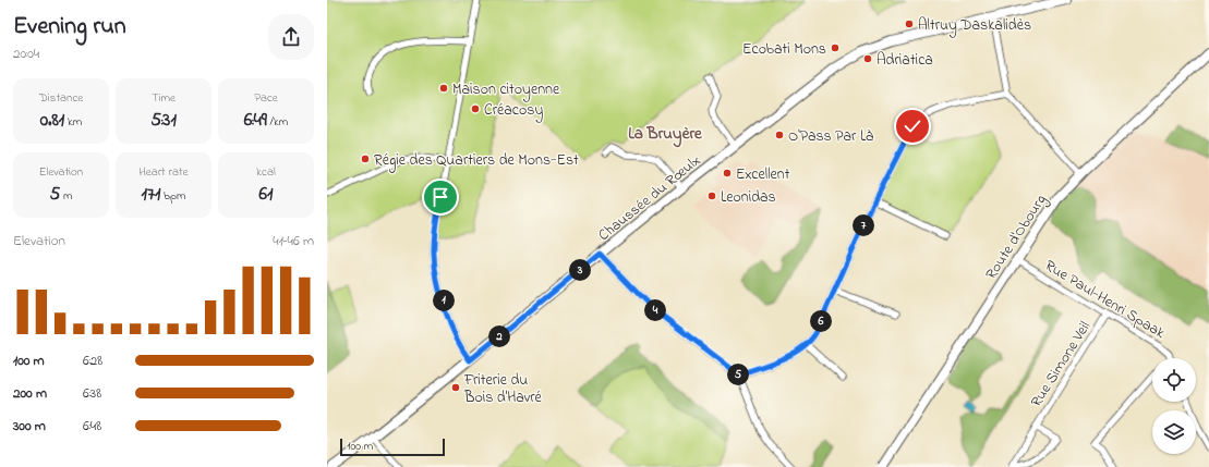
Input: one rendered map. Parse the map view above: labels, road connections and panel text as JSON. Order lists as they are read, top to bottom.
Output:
{
  "streets": {
    "main road": ["Chaussée du Rœulx", "Route d'Obourg"],
    "street": ["Rue Paul-Henri Spaak", "Rue Simone Veil"]
  },
  "crossings": [
    ["Route d'Obourg", "Rue Paul-Henri Spaak"],
    ["Rue Paul-Henri Spaak", "Rue Simone Veil"]
  ],
  "districts": ["La Bruyère"],
  "places": [
    "Altruy Daskalidès",
    "Ecobati Mons",
    "Adriatica",
    "Maison citoyenne",
    "Créacosy",
    "O'Pass Par Là",
    "Régie des Quartiers de Mons-Est",
    "Excellent",
    "Leonidas",
    "Friterie du Bois d'Havré"
  ],
  "scale_bar": "100 m",
  "page": {
    "heading": ["Evening run", "20:04"],
    "stats": [
      ["Distance", "0.81 km"],
      ["Time", "5:31"],
      ["Pace", "6:49 /km"],
      ["Elevation", "5 m"],
      ["Heart rate", "171 bpm"],
      ["kcal", "61"]
    ],
    "pins": [
      "7",
      "3",
      "1",
      "4",
      "6",
      "2",
      "5"
    ],
    "chart": ["Elevation", "41–46 m"],
    "list": [
      {
        "name": "100 m",
        "note": "6:28"
      },
      {
        "name": "200 m",
        "note": "6:38"
      },
      {
        "name": "300 m",
        "note": "6:48"
      }
    ],
    "scale": "100 m"
  }
}
